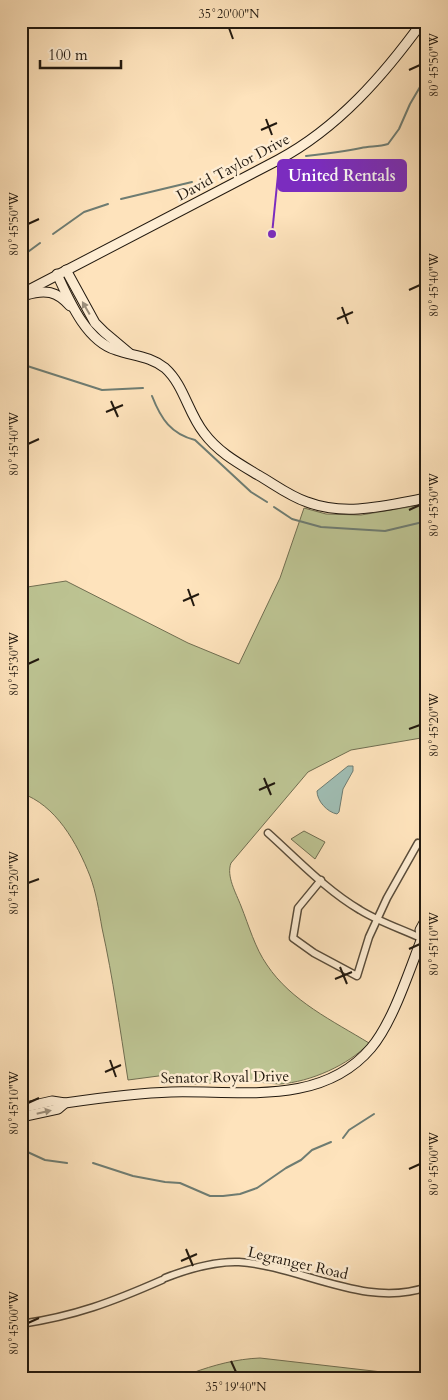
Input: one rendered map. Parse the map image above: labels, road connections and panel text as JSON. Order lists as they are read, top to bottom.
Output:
{
  "streets": {
    "street": ["David Taylor Drive", "Senator Royal Drive", "Legranger Road"]
  },
  "places": ["United Rentals"],
  "scale_bar": "100 m",
  "coordinates": [
    "35°20'00\"N",
    "80°45'50\"W",
    "80°45'40\"W",
    "80°45'30\"W",
    "80°45'20\"W",
    "80°45'10\"W",
    "80°45'00\"W",
    "35°19'40\"N"
  ]
}
